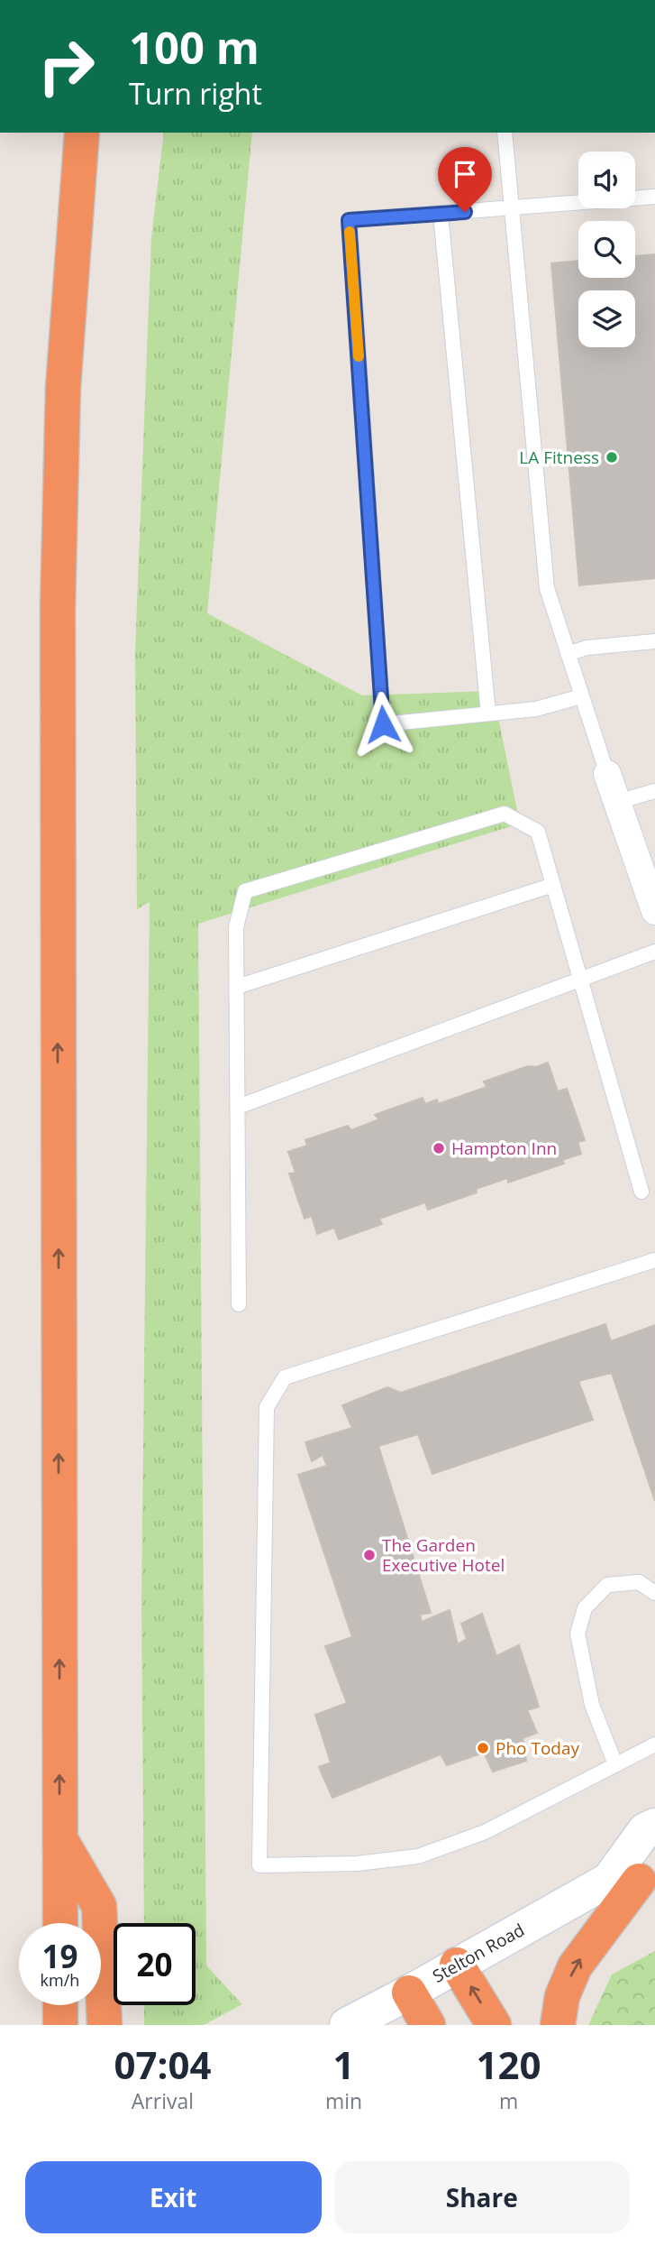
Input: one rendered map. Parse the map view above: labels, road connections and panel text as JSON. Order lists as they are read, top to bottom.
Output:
{
  "streets": {
    "main road": ["Stelton Road"]
  },
  "places": [
    "LA Fitness",
    "Hampton Inn",
    "The Garden Executive Hotel",
    "Pho Today"
  ],
  "page": {
    "turn": ["100 m", "Turn right"],
    "speed": "19 km/h",
    "limit": "20",
    "eta": [
      "07:04",
      "Arrival",
      "1",
      "min",
      "120",
      "m"
    ],
    "buttons": ["Exit", "Share"]
  }
}
